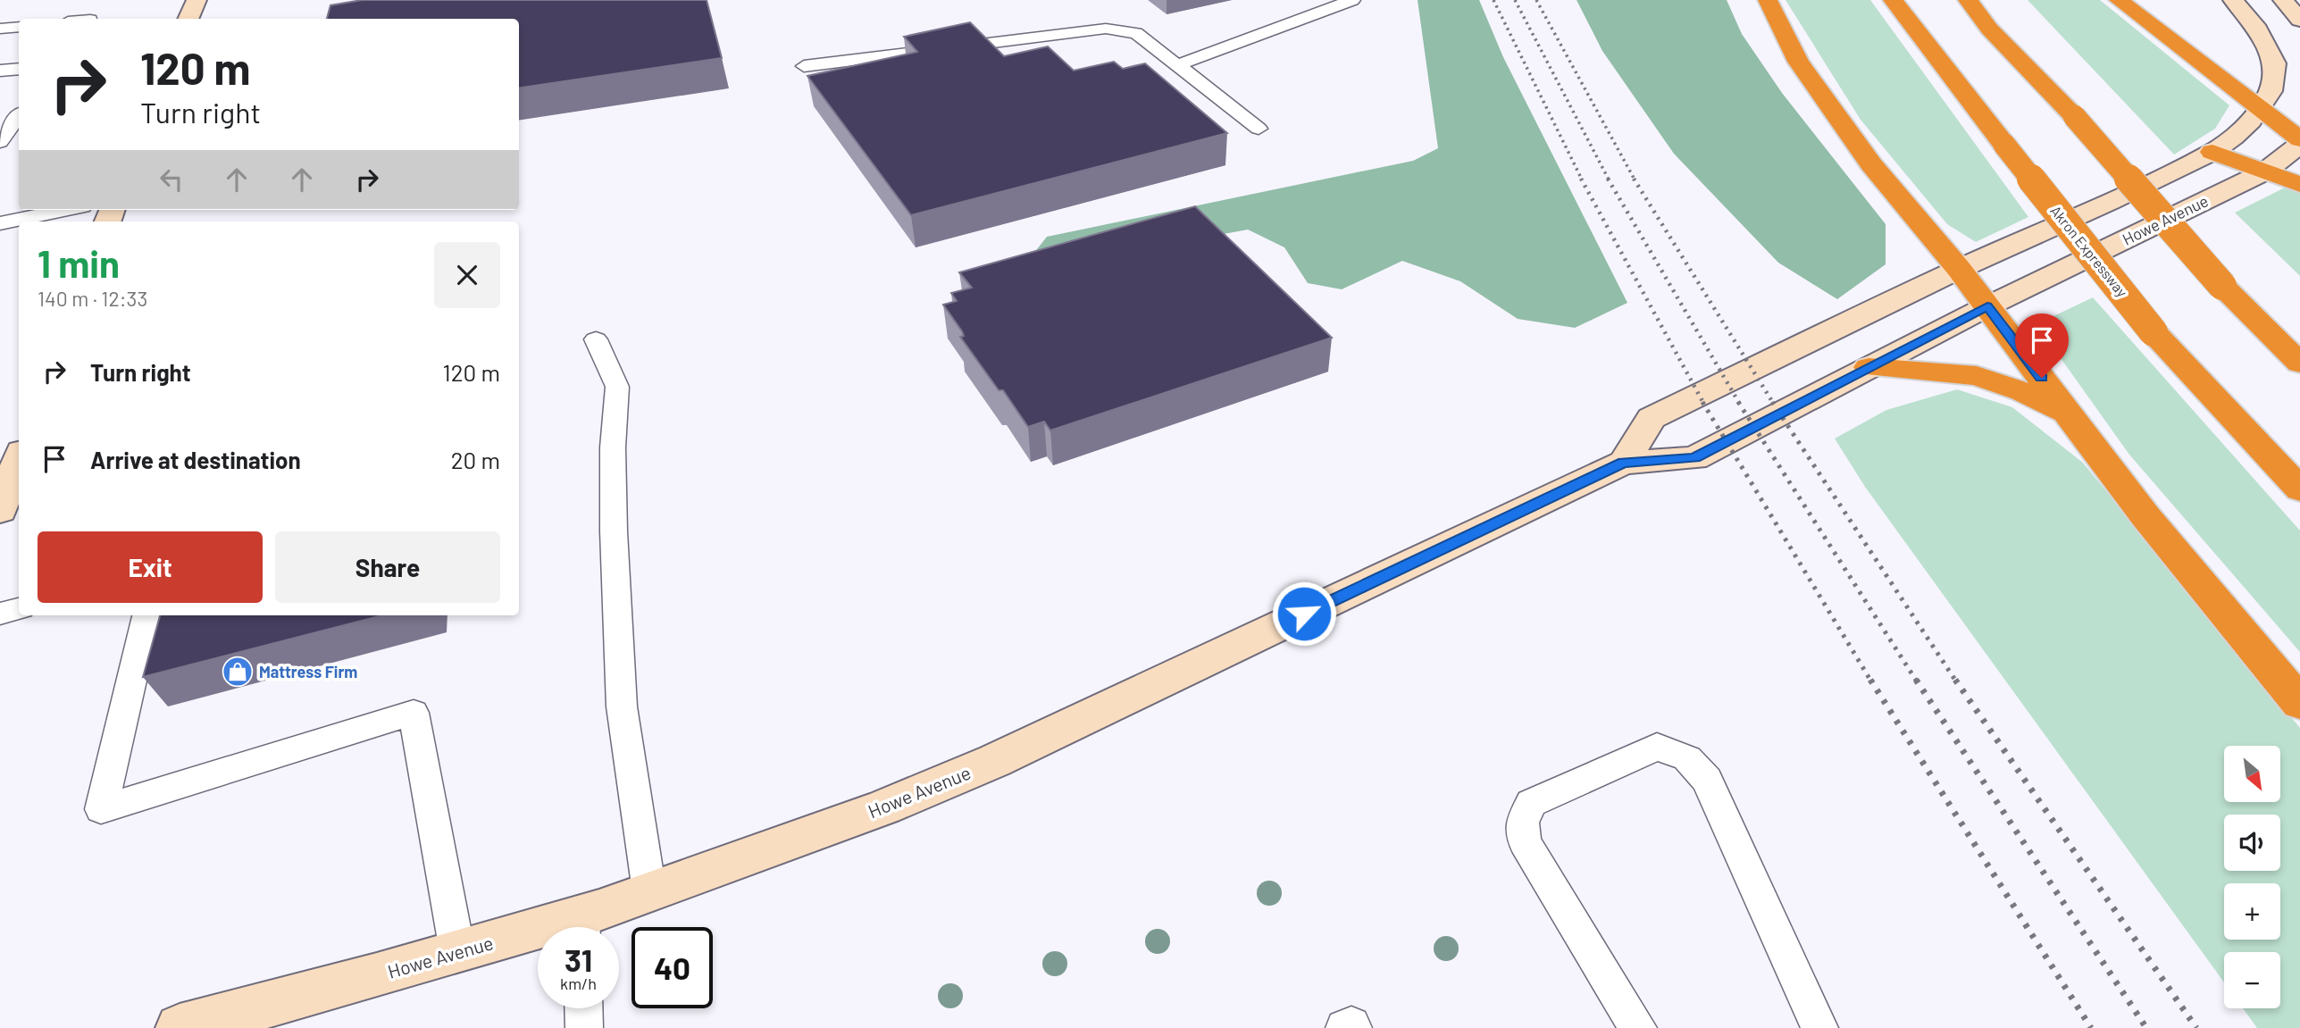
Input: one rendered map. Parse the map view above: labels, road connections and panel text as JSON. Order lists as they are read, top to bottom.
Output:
{
  "streets": {
    "highway": ["Akron Expressway"],
    "street": ["Howe Avenue"]
  },
  "places": {
    "shop": ["Mattress Firm"]
  },
  "north": "bottom right",
  "page": {
    "turn": ["120 m", "Turn right"],
    "heading": ["1 min", "140 m · 12:33"],
    "list": [
      {
        "name": "Turn right",
        "value": "120 m"
      },
      {
        "name": "Arrive at destination",
        "value": "20 m"
      }
    ],
    "buttons": ["Exit", "Share"],
    "map_buttons": ["+", "−"],
    "speed": "31 km/h",
    "limit": "40"
  }
}
